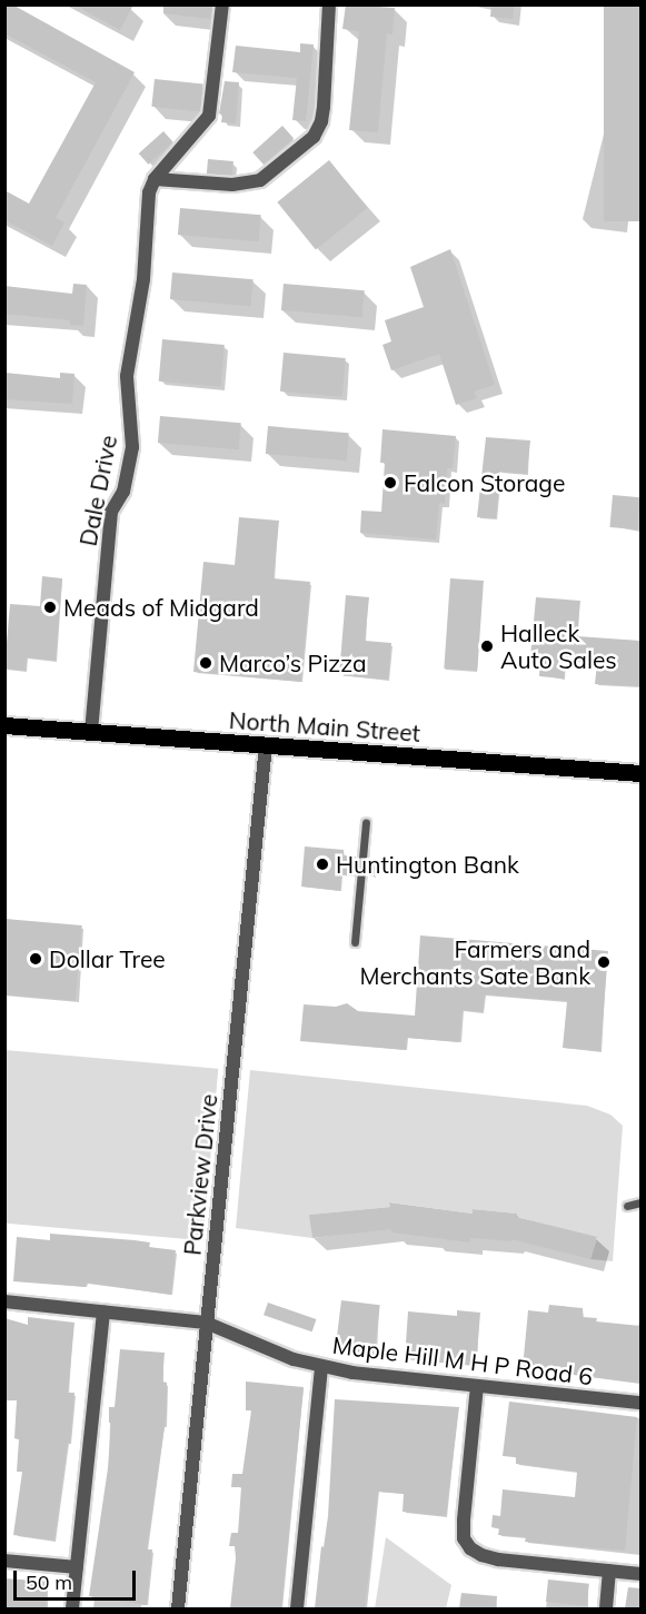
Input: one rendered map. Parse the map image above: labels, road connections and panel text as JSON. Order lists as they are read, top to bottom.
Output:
{
  "streets": {
    "main road": ["North Main Street"],
    "street": ["Dale Drive", "Parkview Drive", "Maple Hill M H P Road 6"]
  },
  "crossings": [
    ["Dale Drive", "North Main Street"],
    ["North Main Street", "Parkview Drive"],
    ["Parkview Drive", "Maple Hill M H P Road 6"]
  ],
  "places": [
    "Falcon Storage",
    "Meads of Midgard",
    "Halleck Auto Sales",
    "Marco’s Pizza",
    "Huntington Bank",
    "Dollar Tree",
    "Farmers and Merchants Sate Bank"
  ],
  "scale_bar": "50 m"
}
